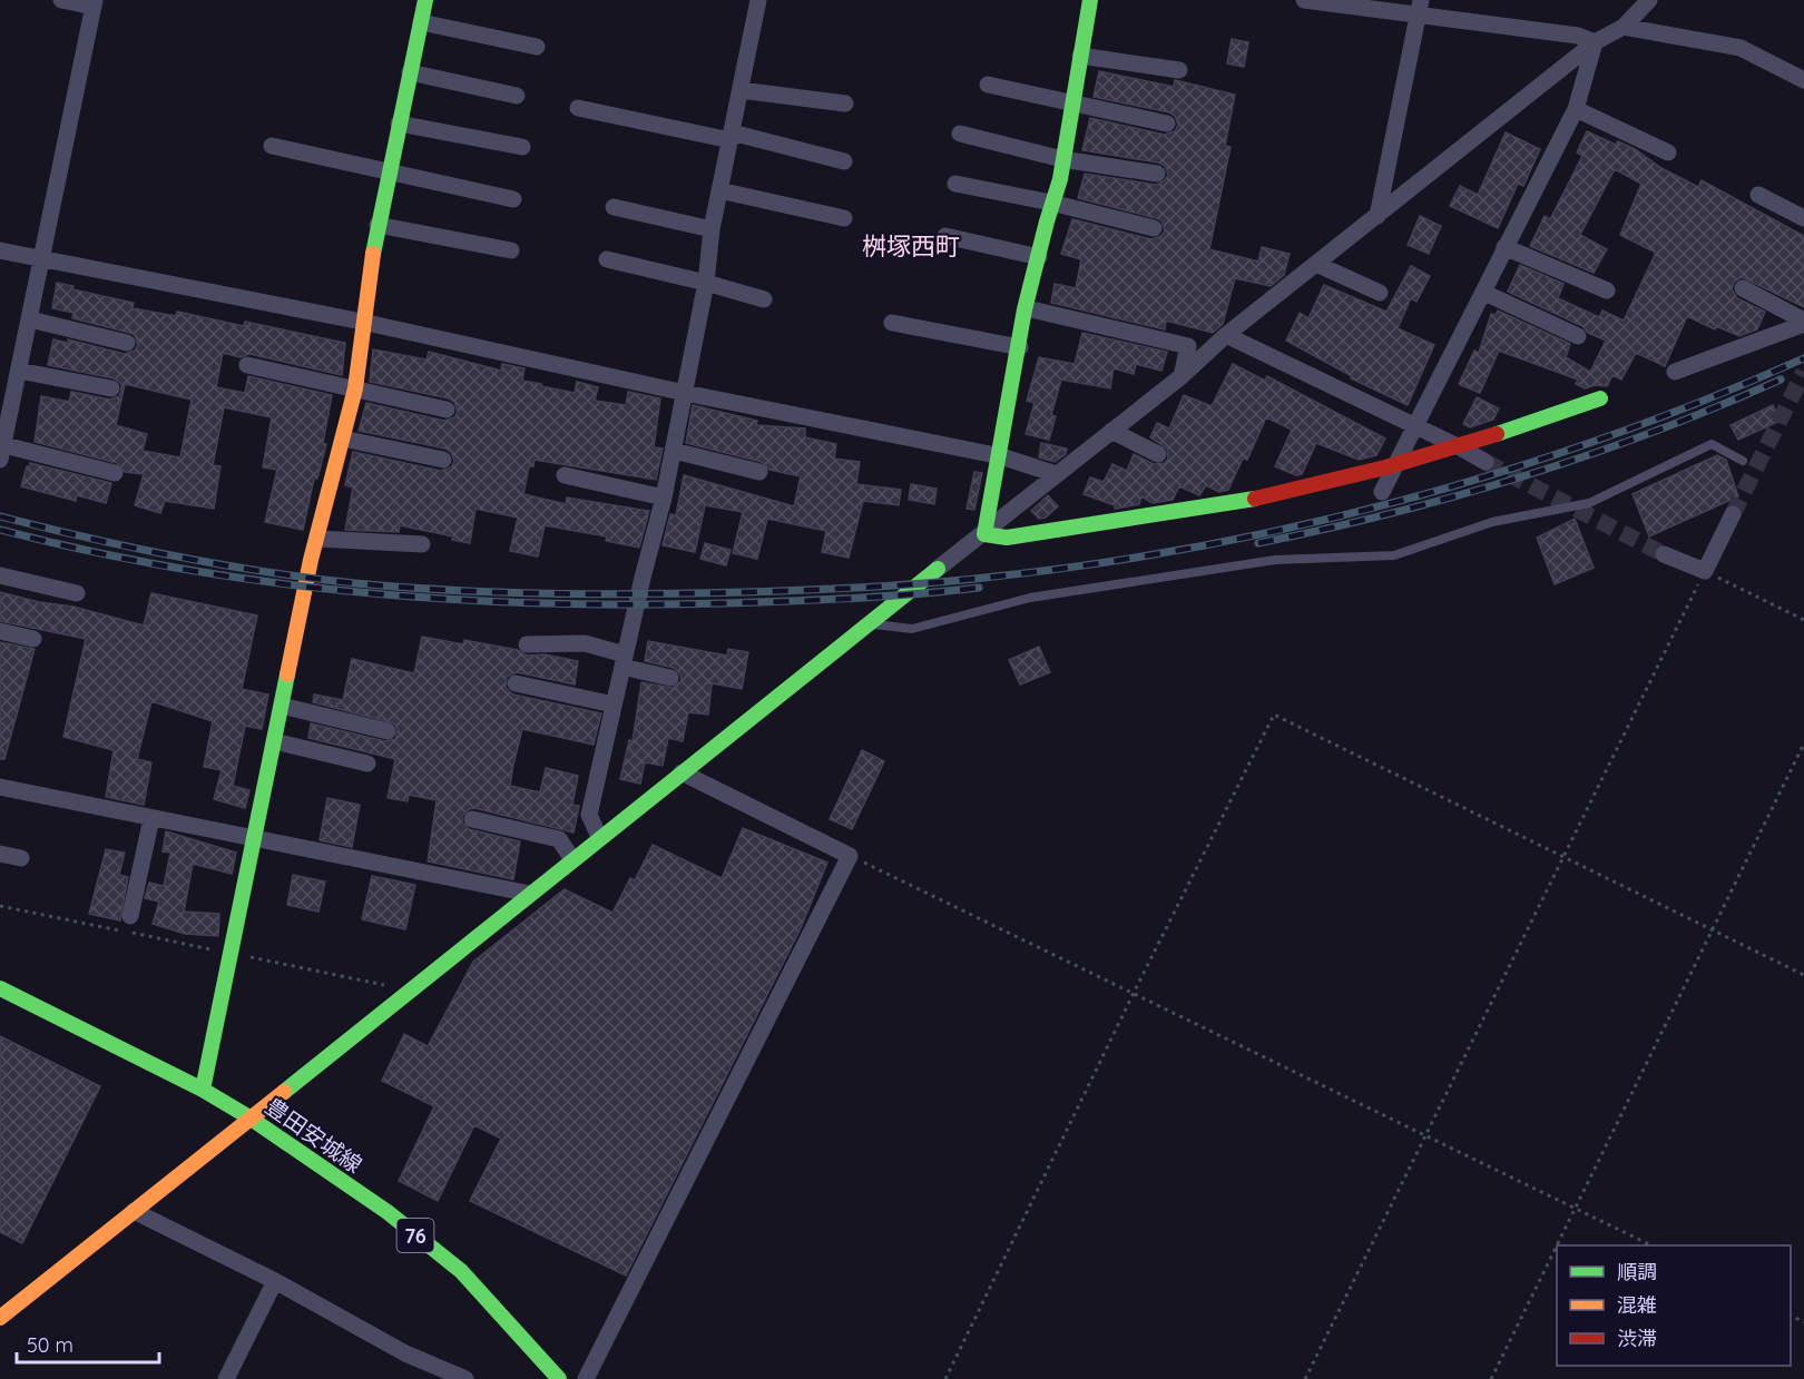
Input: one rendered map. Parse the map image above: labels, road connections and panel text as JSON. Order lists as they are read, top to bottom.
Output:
{
  "streets": {
    "street": ["豊田安城線", "76"]
  },
  "districts": ["桝塚西町"],
  "legend": ["順調", "混雑", "渋滞"],
  "scale_bar": "50 m"
}
